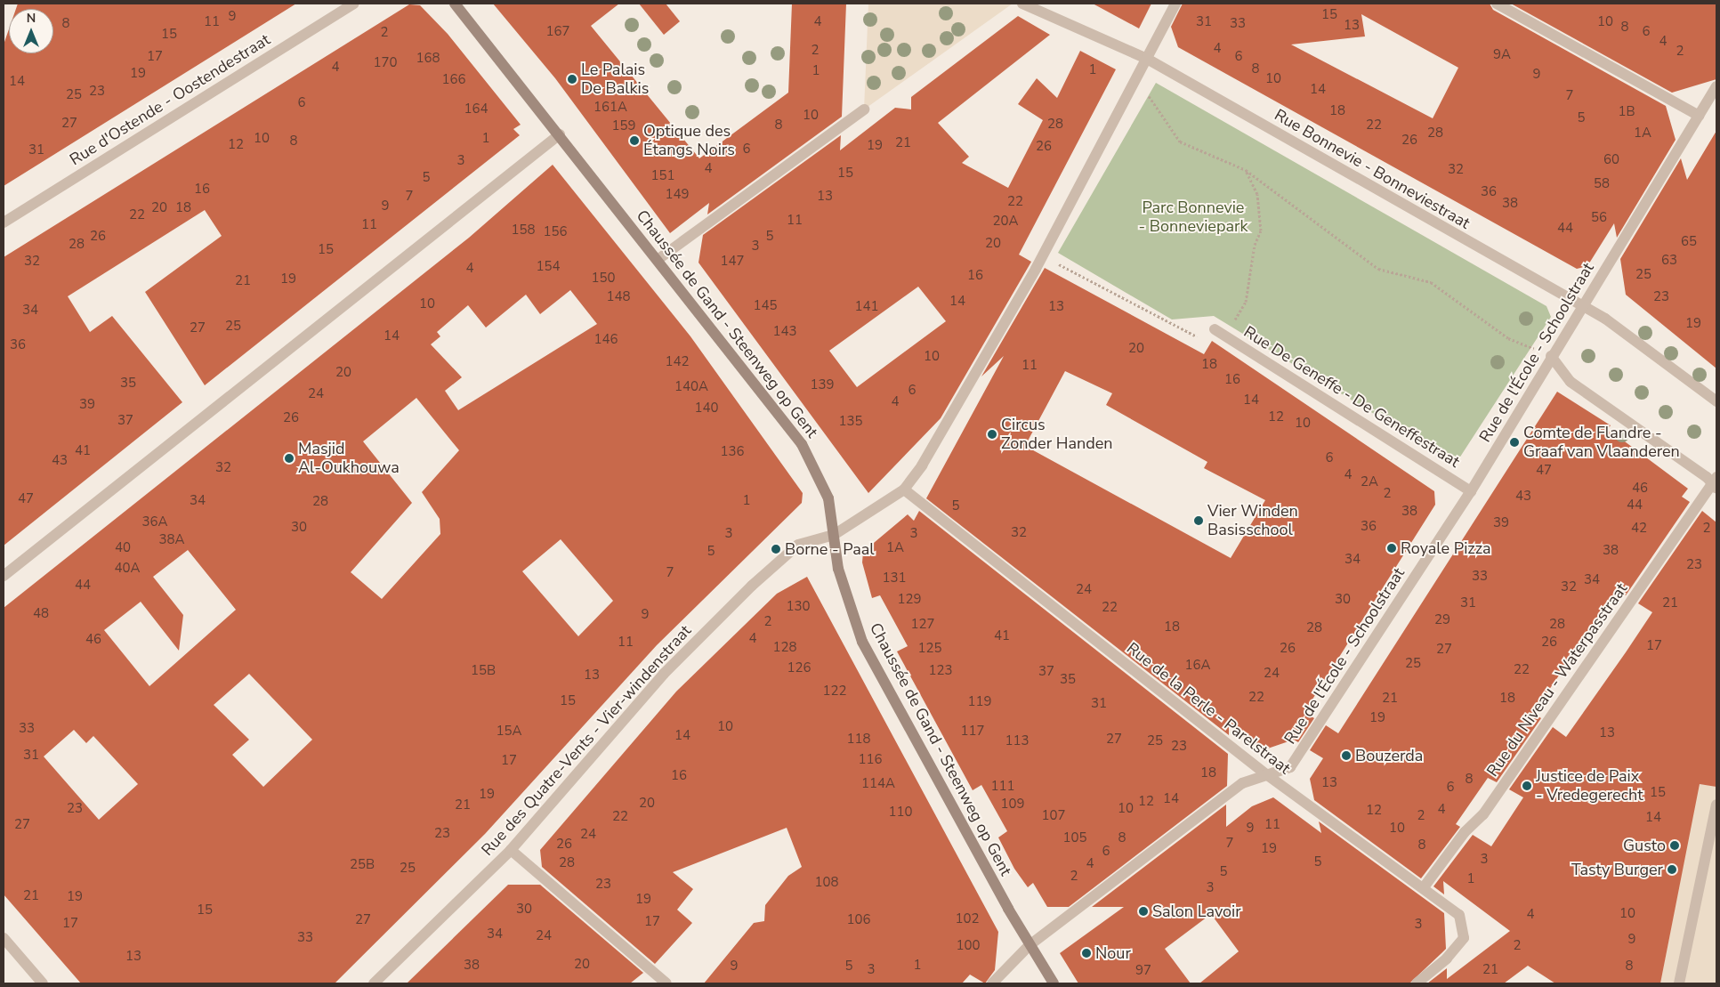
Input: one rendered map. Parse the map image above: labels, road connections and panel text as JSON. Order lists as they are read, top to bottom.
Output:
{
  "streets": {
    "street": [
      "Rue d'Ostende - Oostendestraat",
      "Rue Bonnevie - Bonneviestraat",
      "Chaussée de Gand - Steenweg op Gent",
      "Rue de l'École - Schoolstraat",
      "Rue De Geneffe - De Geneffestraat",
      "Rue du Niveau - Waterpasstraat",
      "Rue de la Perle - Parelstraat",
      "Rue des Quatre-Vents - Vier-windenstraat"
    ]
  },
  "crossings": [
    ["Rue Bonnevie - Bonneviestraat", "Rue de l'École - Schoolstraat"],
    ["Chaussée de Gand - Steenweg op Gent", "Rue de l'École - Schoolstraat"],
    ["Chaussée de Gand - Steenweg op Gent", "Rue des Quatre-Vents - Vier-windenstraat"],
    ["Rue de l'École - Schoolstraat", "Rue De Geneffe - De Geneffestraat"],
    ["Rue de l'École - Schoolstraat", "Rue de la Perle - Parelstraat"],
    ["Rue du Niveau - Waterpasstraat", "Rue de la Perle - Parelstraat"],
    ["Rue de la Perle - Parelstraat", "Rue des Quatre-Vents - Vier-windenstraat"]
  ],
  "parks": ["Parc Bonnevie - Bonneviepark"],
  "places": [
    "Le Palais De Balkis",
    "Optique des Étangs Noirs",
    "Circus Zonder Handen",
    "Comte de Flandre - Graaf van Vlaanderen",
    "Masjid Al-Oukhouwa",
    "Vier Winden Basisschool",
    "Royale Pizza",
    "Borne - Paal",
    "Bouzerda",
    "Justice de Paix - Vredegerecht",
    "Gusto",
    "Tasty Burger",
    "Salon Lavoir",
    "Nour"
  ],
  "house_numbers": [
    "15",
    "9",
    "11",
    "4",
    "31",
    "10",
    "8",
    "33",
    "13",
    "8",
    "167",
    "6",
    "2",
    "15",
    "4",
    "4",
    "2",
    "2",
    "9A",
    "17",
    "6",
    "168",
    "170",
    "4",
    "8",
    "1",
    "1",
    "19",
    "9",
    "10",
    "166",
    "14",
    "14",
    "23",
    "25",
    "7",
    "6",
    "161A",
    "164",
    "18",
    "1B",
    "10",
    "5",
    "27",
    "28",
    "8",
    "22",
    "159",
    "28",
    "1A",
    "10",
    "1",
    "26",
    "8",
    "21",
    "12",
    "19",
    "26",
    "6",
    "31",
    "60",
    "3",
    "4",
    "32",
    "15",
    "151",
    "5",
    "58",
    "16",
    "36",
    "149",
    "7",
    "13",
    "22",
    "38",
    "9",
    "20",
    "18",
    "22",
    "56",
    "11",
    "20A",
    "11",
    "44",
    "158",
    "156",
    "26",
    "5",
    "65",
    "20",
    "28",
    "3",
    "15",
    "63",
    "32",
    "147",
    "154",
    "4",
    "25",
    "16",
    "150",
    "19",
    "21",
    "148",
    "23",
    "14",
    "10",
    "145",
    "141",
    "13",
    "34",
    "19",
    "25",
    "27",
    "143",
    "14",
    "146",
    "36",
    "20",
    "10",
    "142",
    "18",
    "11",
    "20",
    "16",
    "35",
    "139",
    "140A",
    "6",
    "24",
    "14",
    "4",
    "39",
    "140",
    "12",
    "26",
    "37",
    "135",
    "10",
    "41",
    "136",
    "6",
    "43",
    "32",
    "47",
    "4",
    "2A",
    "46",
    "2",
    "43",
    "47",
    "34",
    "1",
    "28",
    "44",
    "5",
    "38",
    "36A",
    "39",
    "36",
    "30",
    "42",
    "2",
    "32",
    "3",
    "3",
    "38A",
    "40",
    "1A",
    "38",
    "5",
    "34",
    "23",
    "40A",
    "7",
    "33",
    "131",
    "34",
    "44",
    "32",
    "24",
    "129",
    "30",
    "31",
    "21",
    "130",
    "22",
    "48",
    "9",
    "29",
    "2",
    "127",
    "28",
    "18",
    "28",
    "41",
    "4",
    "46",
    "11",
    "26",
    "17",
    "128",
    "125",
    "26",
    "27",
    "25",
    "16A",
    "126",
    "22",
    "15B",
    "123",
    "37",
    "24",
    "13",
    "35",
    "122",
    "22",
    "21",
    "18",
    "15",
    "119",
    "31",
    "19",
    "10",
    "33",
    "15A",
    "117",
    "13",
    "14",
    "118",
    "27",
    "113",
    "25",
    "23",
    "31",
    "116",
    "17",
    "18",
    "16",
    "8",
    "13",
    "114A",
    "111",
    "6",
    "15",
    "19",
    "14",
    "12",
    "20",
    "109",
    "21",
    "23",
    "10",
    "4",
    "12",
    "110",
    "107",
    "2",
    "22",
    "14",
    "27",
    "11",
    "9",
    "10",
    "23",
    "24",
    "105",
    "8",
    "7",
    "26",
    "8",
    "19",
    "6",
    "3",
    "5",
    "28",
    "4",
    "25B",
    "25",
    "5",
    "2",
    "1",
    "108",
    "23",
    "3",
    "21",
    "19",
    "19",
    "30",
    "15",
    "10",
    "4",
    "102",
    "27",
    "106",
    "17",
    "17",
    "3",
    "34",
    "24",
    "33",
    "9",
    "100",
    "2",
    "13",
    "20",
    "38",
    "1",
    "9",
    "5",
    "8",
    "3",
    "21",
    "97"
  ],
  "north": "top"
}
